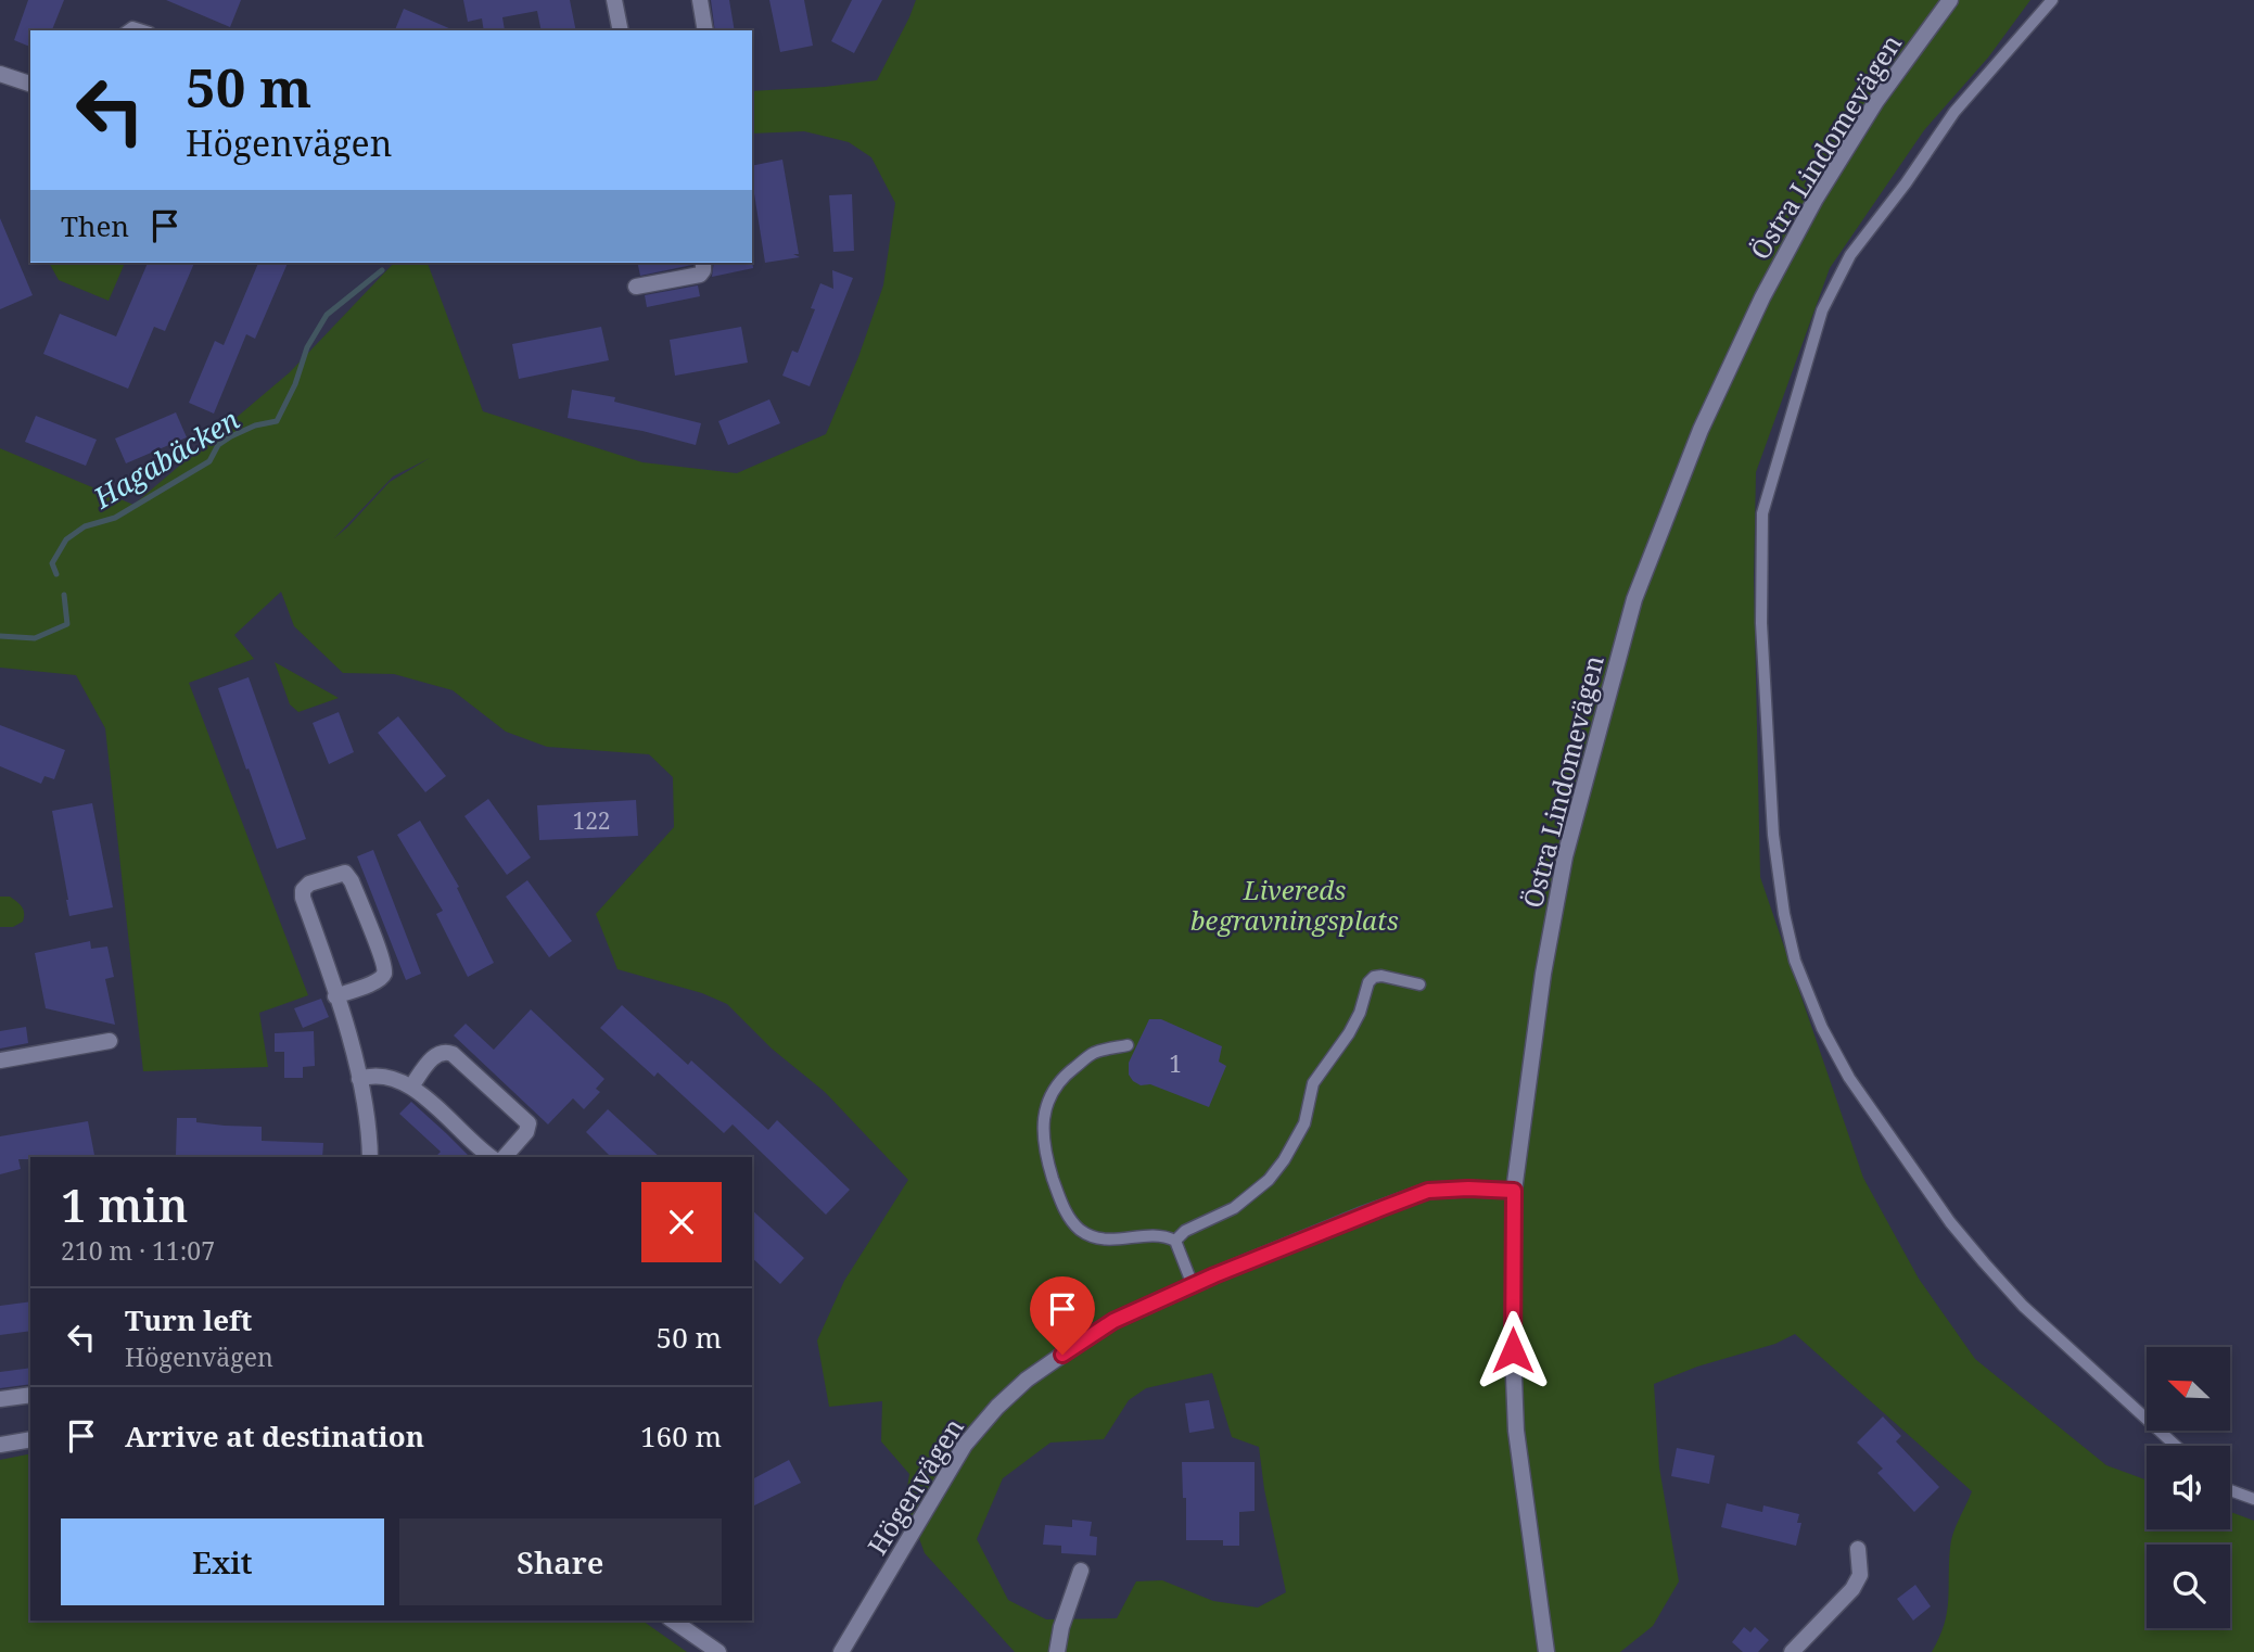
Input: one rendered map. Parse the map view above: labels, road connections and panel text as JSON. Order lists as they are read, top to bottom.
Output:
{
  "streets": {
    "street": ["Östra Lindomevägen", "Högenvägen"]
  },
  "crossings": [
    ["Östra Lindomevägen", "Högenvägen"]
  ],
  "water": ["Hagabäcken"],
  "parks": ["Livereds begravningsplats"],
  "house_numbers": ["122", "1"],
  "north": "top left",
  "page": {
    "turn": ["50 m", "Högenvägen"],
    "then": "Then",
    "heading": ["1 min", "210 m · 11:07"],
    "list": [
      {
        "name": "Turn left",
        "note": "Högenvägen",
        "value": "50 m"
      },
      {
        "name": "Arrive at destination",
        "value": "160 m"
      }
    ],
    "buttons": ["Exit", "Share"]
  }
}
